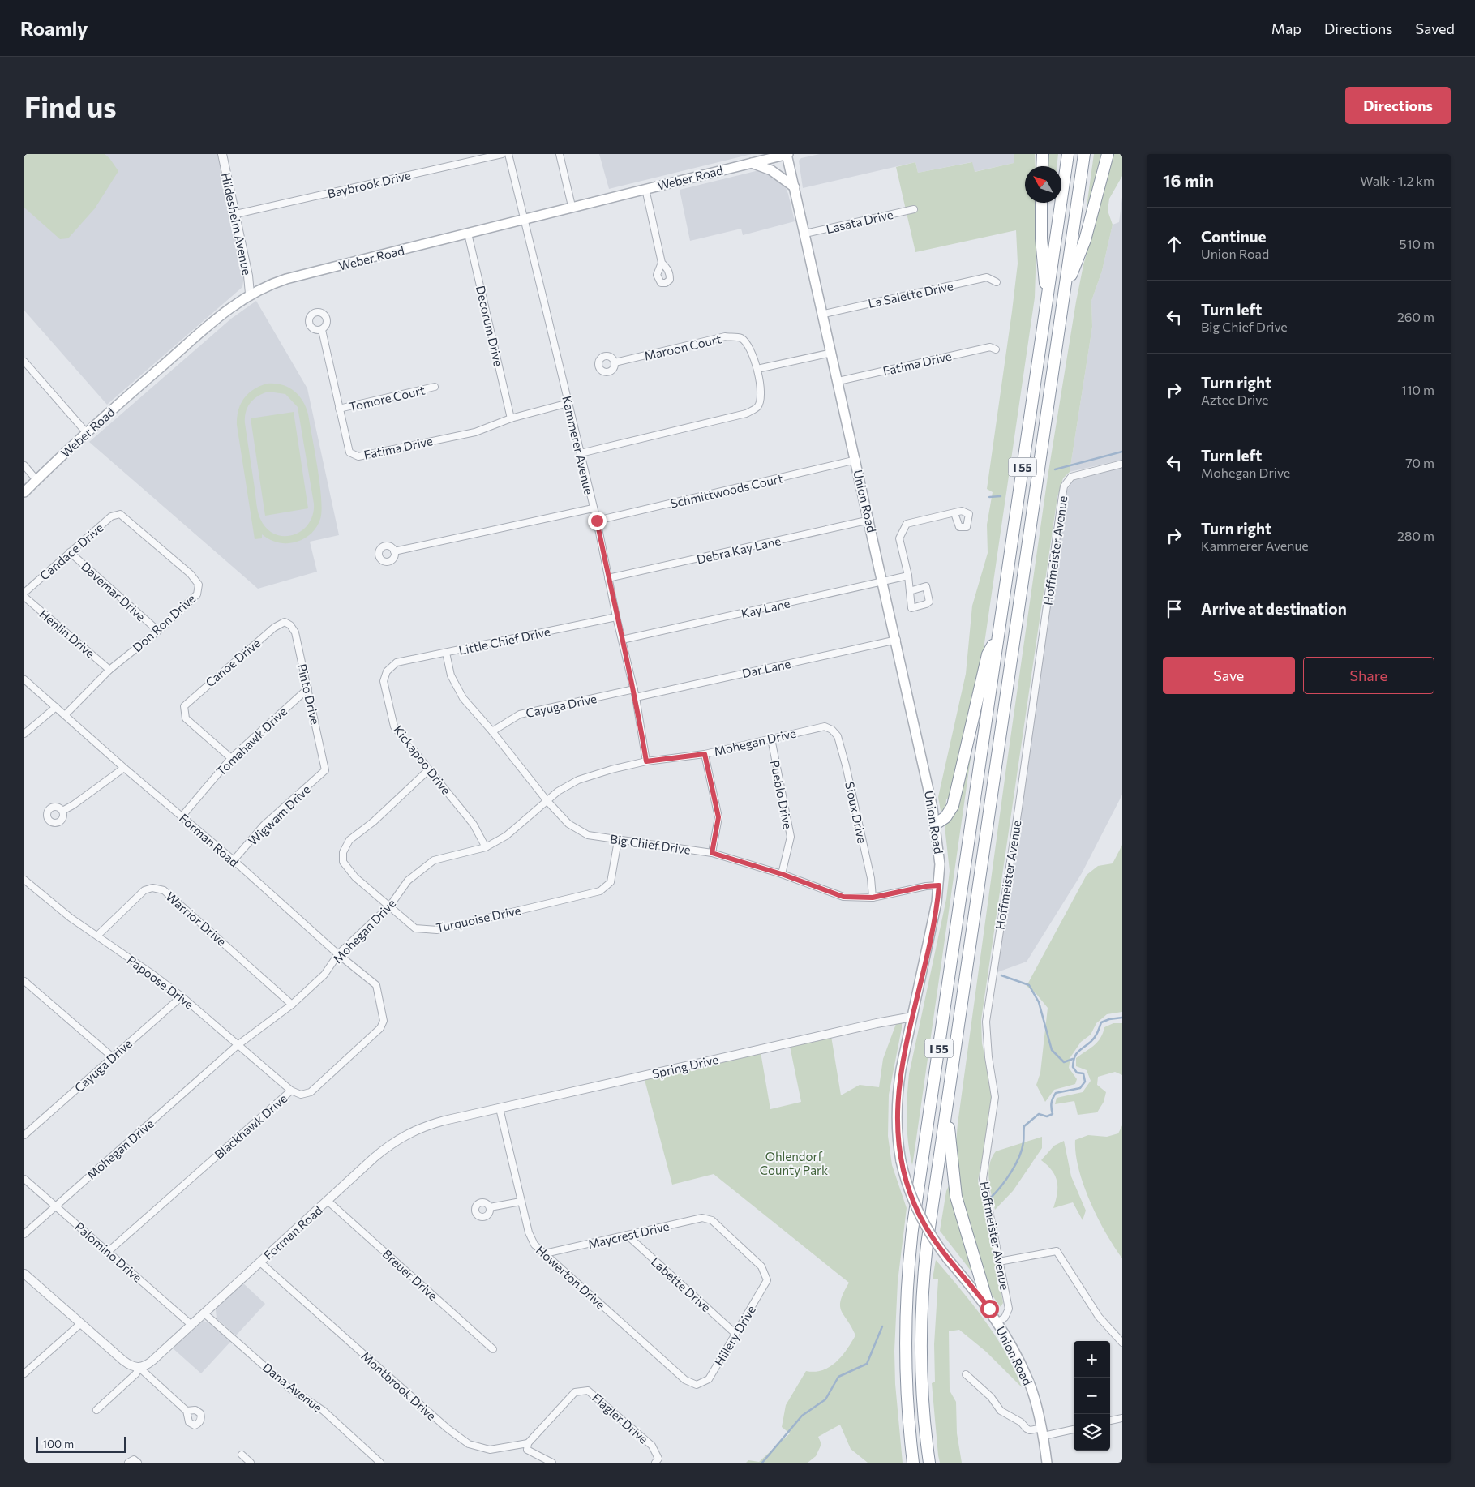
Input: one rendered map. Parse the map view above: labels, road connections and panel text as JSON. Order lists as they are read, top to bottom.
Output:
{
  "streets": {
    "highway": ["I 55"],
    "main road": ["Weber Road", "Union Road"],
    "street": [
      "Baybrook Drive",
      "Lasata Drive",
      "Hildesheim Avenue",
      "La Salette Drive",
      "Decorum Drive",
      "Maroon Court",
      "Fatima Drive",
      "Tomore Court",
      "Kammerer Avenue",
      "Schmittwoods Court",
      "Debra Kay Lane",
      "Hoffmeister Avenue",
      "Candace Drive",
      "Davemar Drive",
      "Kay Lane",
      "Don Ron Drive",
      "Henlin Drive",
      "Little Chief Drive",
      "Canoe Drive",
      "Dar Lane",
      "Pinto Drive",
      "Cayuga Drive",
      "Tomahawk Drive",
      "Mohegan Drive",
      "Kickapoo Drive",
      "Pueblo Drive",
      "Sioux Drive",
      "Wigwam Drive",
      "Forman Road",
      "Big Chief Drive",
      "Warrior Drive",
      "Turquoise Drive",
      "Papoose Drive",
      "Spring Drive",
      "Blackhawk Drive",
      "Maycrest Drive",
      "Palomino Drive",
      "Breuer Drive",
      "Howerton Drive",
      "Labette Drive",
      "Hillery Drive",
      "Montbrook Drive",
      "Dana Avenue",
      "Flagler Drive"
    ]
  },
  "crossings": [
    ["Weber Road", "Hildesheim Avenue"],
    ["Weber Road", "Decorum Drive"],
    ["Weber Road", "Kammerer Avenue"],
    ["Weber Road", "Union Road"],
    ["Baybrook Drive", "Hildesheim Avenue"],
    ["Lasata Drive", "Union Road"],
    ["La Salette Drive", "Union Road"],
    ["Decorum Drive", "Fatima Drive"],
    ["Fatima Drive", "Tomore Court"],
    ["Fatima Drive", "Kammerer Avenue"],
    ["Fatima Drive", "Union Road"],
    ["Kammerer Avenue", "Schmittwoods Court"],
    ["Kammerer Avenue", "Debra Kay Lane"],
    ["Kammerer Avenue", "Kay Lane"],
    ["Kammerer Avenue", "Little Chief Drive"],
    ["Kammerer Avenue", "Dar Lane"],
    ["Kammerer Avenue", "Cayuga Drive"],
    ["Kammerer Avenue", "Mohegan Drive"],
    ["Schmittwoods Court", "Union Road"],
    ["Union Road", "Debra Kay Lane"],
    ["Union Road", "Hoffmeister Avenue"],
    ["Union Road", "Kay Lane"],
    ["Union Road", "Dar Lane"],
    ["Union Road", "Big Chief Drive"],
    ["Union Road", "Spring Drive"],
    ["Candace Drive", "Davemar Drive"],
    ["Candace Drive", "Don Ron Drive"],
    ["Davemar Drive", "Don Ron Drive"],
    ["Don Ron Drive", "Henlin Drive"],
    ["Don Ron Drive", "Forman Road"],
    ["Little Chief Drive", "Kickapoo Drive"],
    ["Little Chief Drive", "Big Chief Drive"],
    ["Canoe Drive", "Pinto Drive"],
    ["Canoe Drive", "Tomahawk Drive"],
    ["Pinto Drive", "Tomahawk Drive"],
    ["Pinto Drive", "Wigwam Drive"],
    ["Cayuga Drive", "Big Chief Drive"],
    ["Cayuga Drive", "Papoose Drive"],
    ["Tomahawk Drive", "Forman Road"],
    ["Mohegan Drive", "Kickapoo Drive"],
    ["Mohegan Drive", "Pueblo Drive"],
    ["Mohegan Drive", "Sioux Drive"],
    ["Mohegan Drive", "Forman Road"],
    ["Mohegan Drive", "Big Chief Drive"],
    ["Mohegan Drive", "Warrior Drive"],
    ["Mohegan Drive", "Turquoise Drive"],
    ["Mohegan Drive", "Papoose Drive"],
    ["Mohegan Drive", "Palomino Drive"],
    ["Kickapoo Drive", "Turquoise Drive"],
    ["Pueblo Drive", "Big Chief Drive"],
    ["Sioux Drive", "Big Chief Drive"],
    ["Wigwam Drive", "Forman Road"],
    ["Forman Road", "Spring Drive"],
    ["Forman Road", "Blackhawk Drive"],
    ["Forman Road", "Palomino Drive"],
    ["Forman Road", "Breuer Drive"],
    ["Forman Road", "Montbrook Drive"],
    ["Forman Road", "Dana Avenue"],
    ["Big Chief Drive", "Turquoise Drive"],
    ["Warrior Drive", "Papoose Drive"],
    ["Papoose Drive", "Blackhawk Drive"],
    ["Spring Drive", "Howerton Drive"],
    ["Blackhawk Drive", "Palomino Drive"],
    ["Maycrest Drive", "Howerton Drive"],
    ["Maycrest Drive", "Labette Drive"],
    ["Maycrest Drive", "Hillery Drive"],
    ["Howerton Drive", "Hillery Drive"],
    ["Labette Drive", "Hillery Drive"],
    ["Montbrook Drive", "Flagler Drive"]
  ],
  "parks": ["Ohlendorf County Park"],
  "scale_bar": "100 m",
  "north": "top left",
  "page": {
    "header": "Roamly",
    "nav": ["Map", "Directions", "Saved"],
    "buttons": [
      "Directions",
      ["Save", "Share"]
    ],
    "title": "Find us",
    "heading": ["16 min", "Walk · 1.2 km"],
    "list": [
      ["Continue", "Union Road", "510 m"],
      ["Turn left", "Big Chief Drive", "260 m"],
      ["Turn right", "Aztec Drive", "110 m"],
      ["Turn left", "Mohegan Drive", "70 m"],
      ["Turn right", "Kammerer Avenue", "280 m"],
      "Arrive at destination"
    ],
    "map_buttons": ["+", "−"],
    "scale": "100 m"
  }
}
